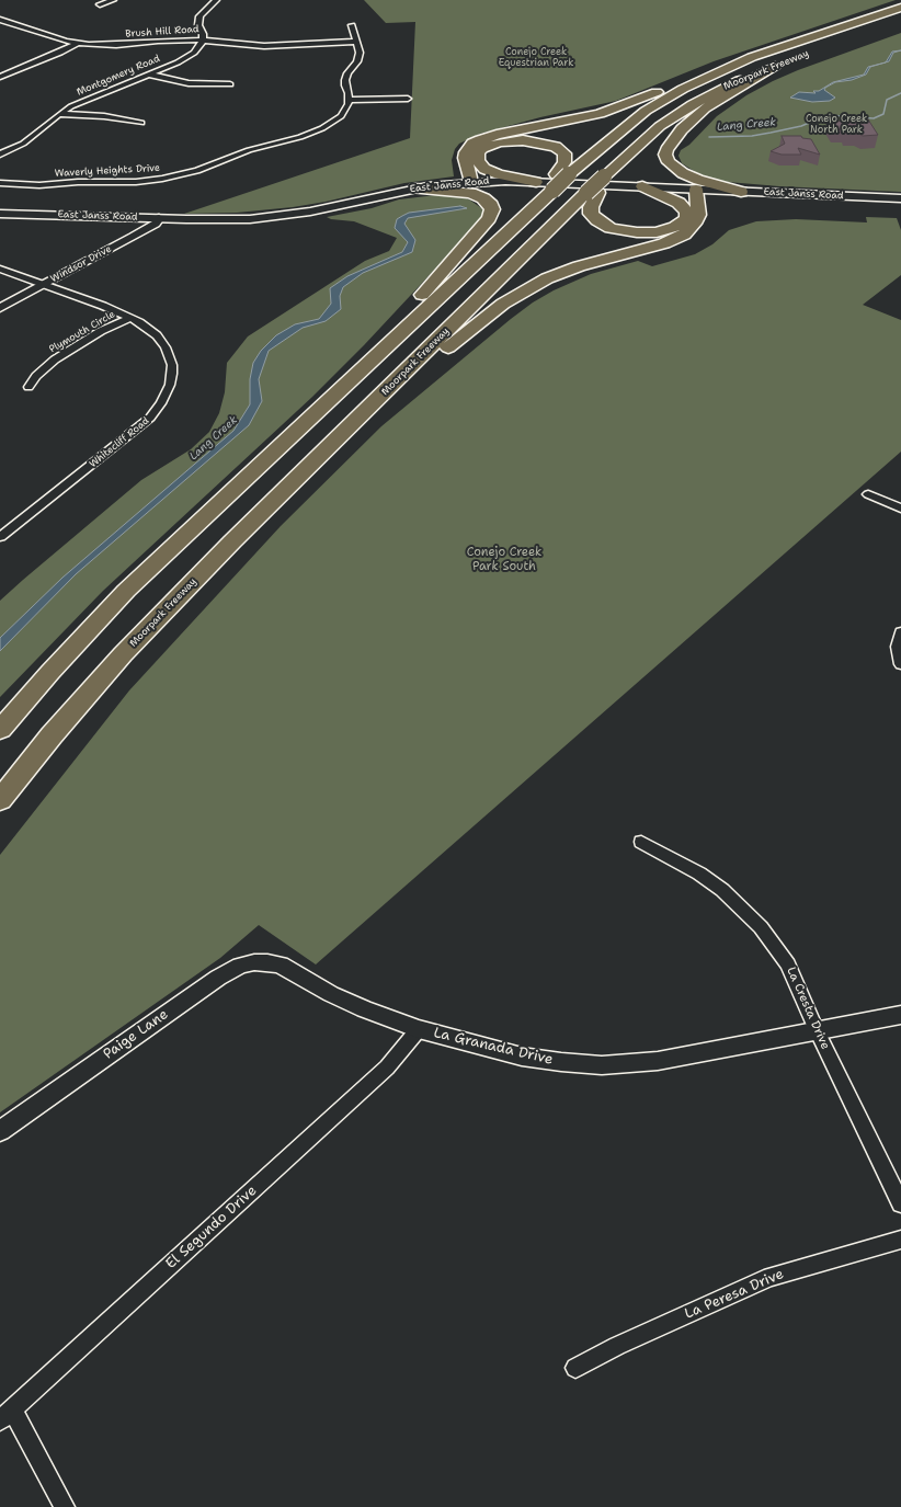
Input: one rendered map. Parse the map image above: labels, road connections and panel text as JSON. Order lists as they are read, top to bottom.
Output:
{
  "streets": {
    "highway": ["Moorpark Freeway"],
    "main road": ["East Janss Road"],
    "street": [
      "Brush Hill Road",
      "Montgomery Road",
      "Waverly Heights Drive",
      "Windsor Drive",
      "Plymouth Circle",
      "Whitecliff Road",
      "La Cresta Drive",
      "Paige Lane",
      "La Granada Drive",
      "El Segundo Drive",
      "La Peresa Drive"
    ]
  },
  "crossings": [
    ["Brush Hill Road", "Montgomery Road"],
    ["Moorpark Freeway", "East Janss Road"],
    ["East Janss Road", "Windsor Drive"],
    ["Windsor Drive", "Whitecliff Road"],
    ["Plymouth Circle", "Whitecliff Road"],
    ["La Cresta Drive", "La Granada Drive"],
    ["Paige Lane", "La Granada Drive"],
    ["La Granada Drive", "El Segundo Drive"]
  ],
  "water": ["Lang Creek"],
  "parks": ["Conejo Creek Equestrian Park", "Conejo Creek North Park", "Conejo Creek Park South"]
}
